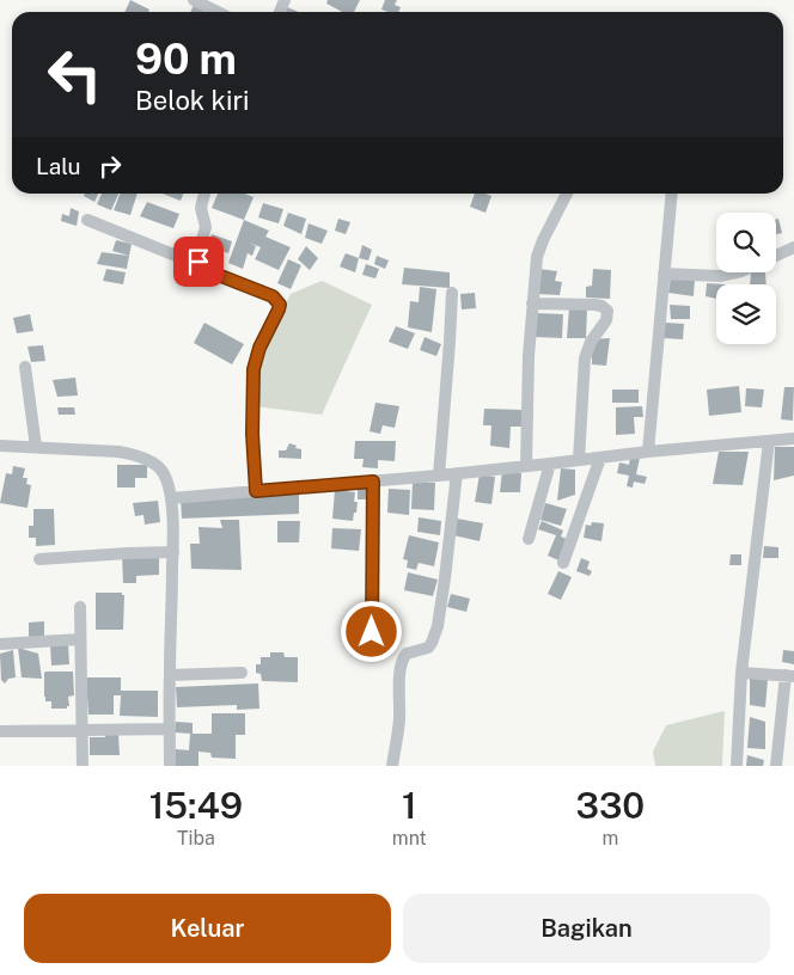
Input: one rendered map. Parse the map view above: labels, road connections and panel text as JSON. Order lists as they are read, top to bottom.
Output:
{
  "page": {
    "turn": ["90 m", "Belok kiri"],
    "then": "Lalu",
    "eta": [
      "15:49",
      "Tiba",
      "1",
      "mnt",
      "330",
      "m"
    ],
    "buttons": ["Keluar", "Bagikan"]
  }
}
